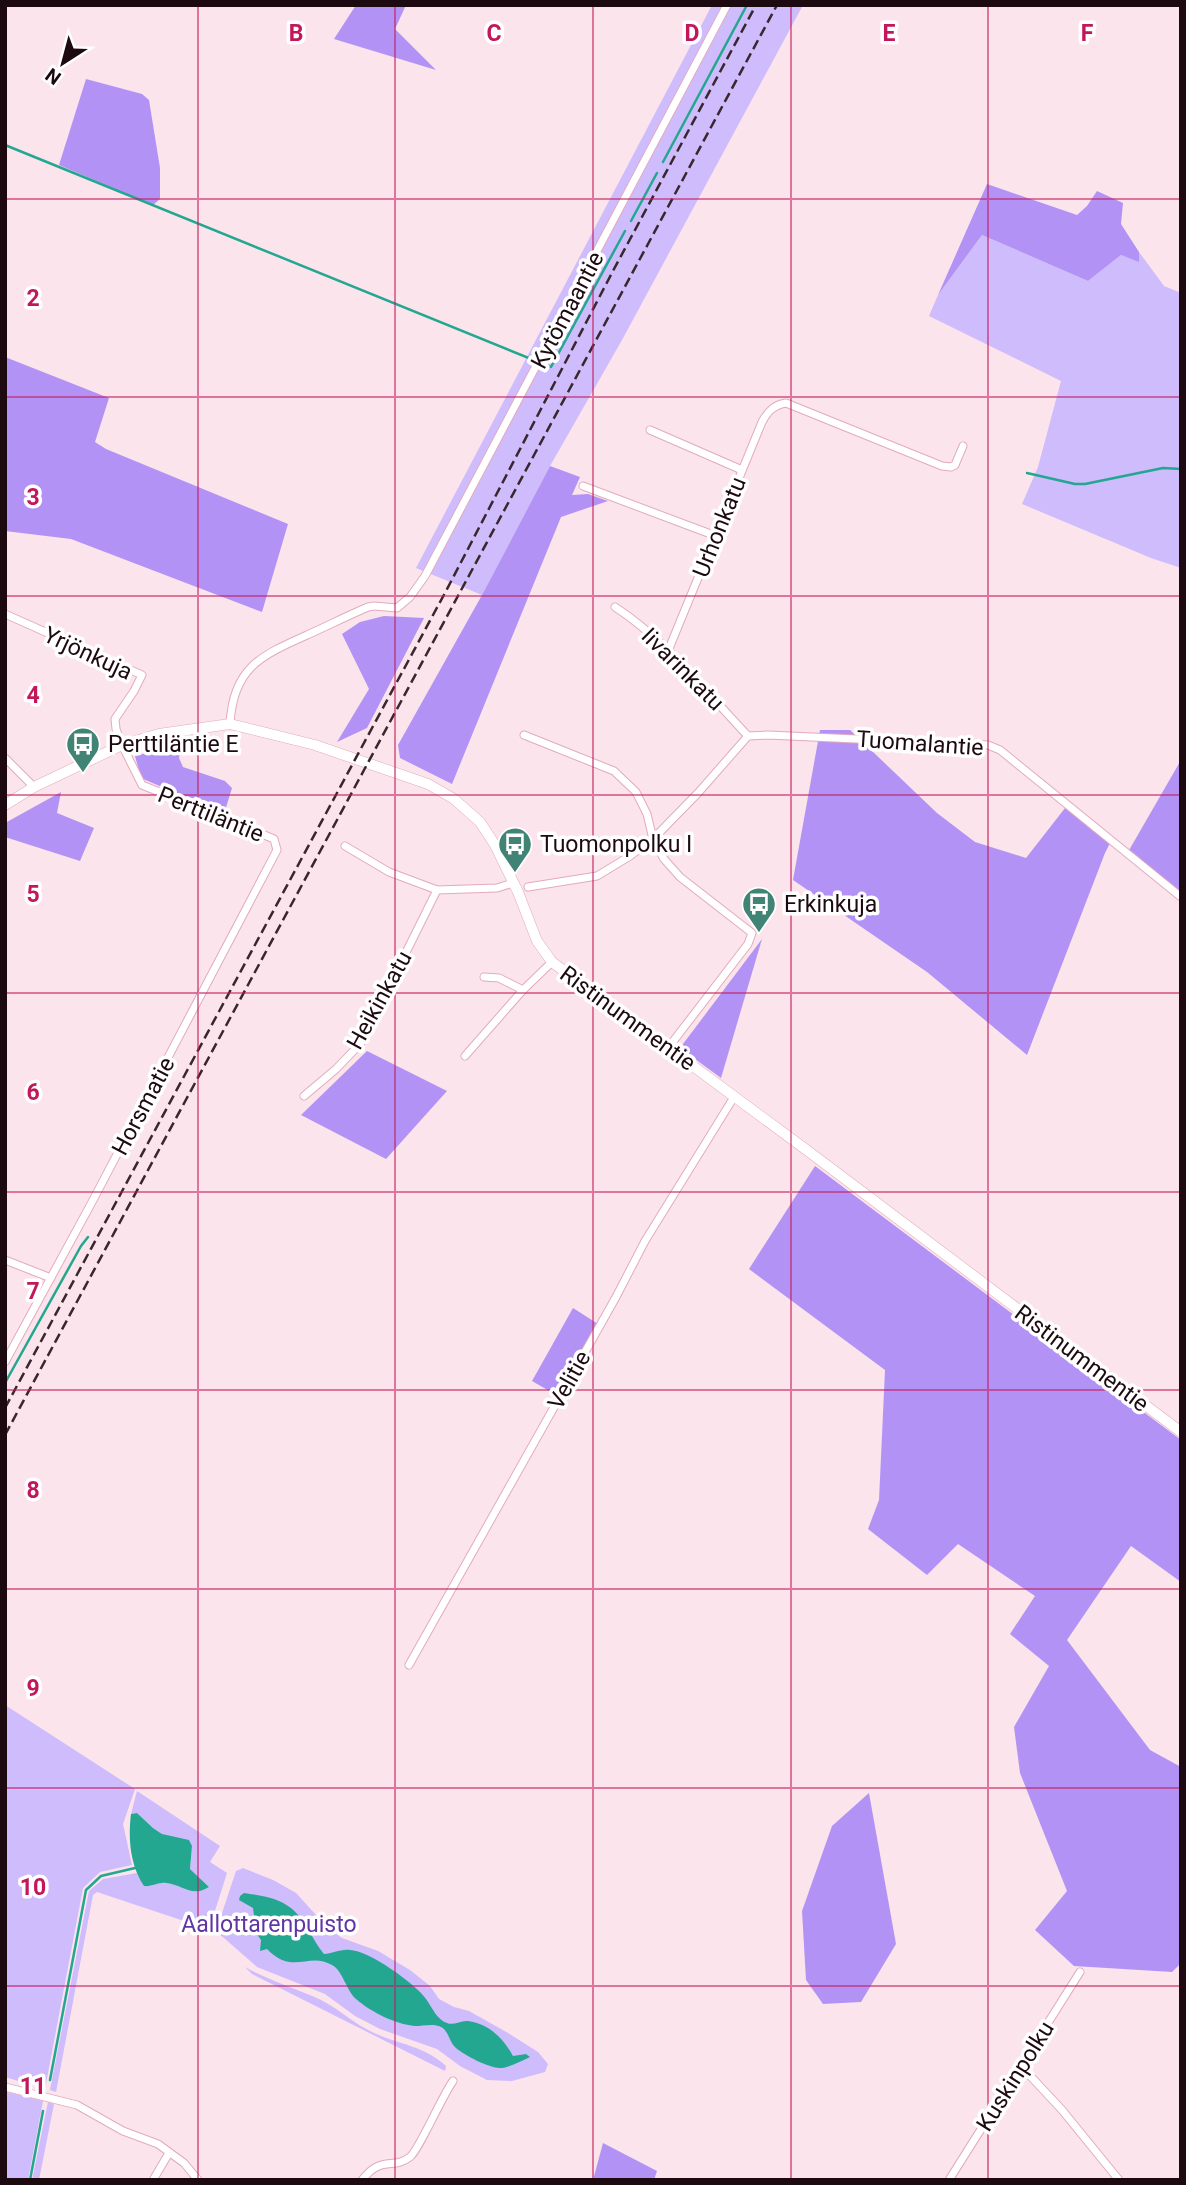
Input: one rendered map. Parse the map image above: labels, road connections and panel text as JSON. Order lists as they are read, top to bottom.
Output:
{
  "streets": {
    "street": [
      "Kytömaantie",
      "Urhonkatu",
      "Yrjönkuja",
      "Iivarinkatu",
      "Tuomalantie",
      "Perttiläntie",
      "Heikinkatu",
      "Ristinummentie",
      "Horsmatie",
      "Velitie",
      "Kuskinpolku"
    ]
  },
  "crossings": [
    ["Kytömaantie", "Ristinummentie"],
    ["Urhonkatu", "Iivarinkatu"],
    ["Yrjönkuja", "Perttiläntie"],
    ["Yrjönkuja", "Ristinummentie"],
    ["Iivarinkatu", "Tuomalantie"],
    ["Perttiläntie", "Ristinummentie"],
    ["Perttiläntie", "Horsmatie"],
    ["Ristinummentie", "Velitie"]
  ],
  "parks": ["Aallottarenpuisto"],
  "places": {
    "bus stop": ["Perttiläntie E", "Tuomonpolku I", "Erkinkuja"]
  },
  "north": "bottom left",
  "grid": {
    "columns": [
      "B",
      "C",
      "D",
      "E",
      "F"
    ],
    "rows": [
      "2",
      "3",
      "4",
      "5",
      "6",
      "7",
      "8",
      "9",
      "10",
      "11"
    ]
  }
}
